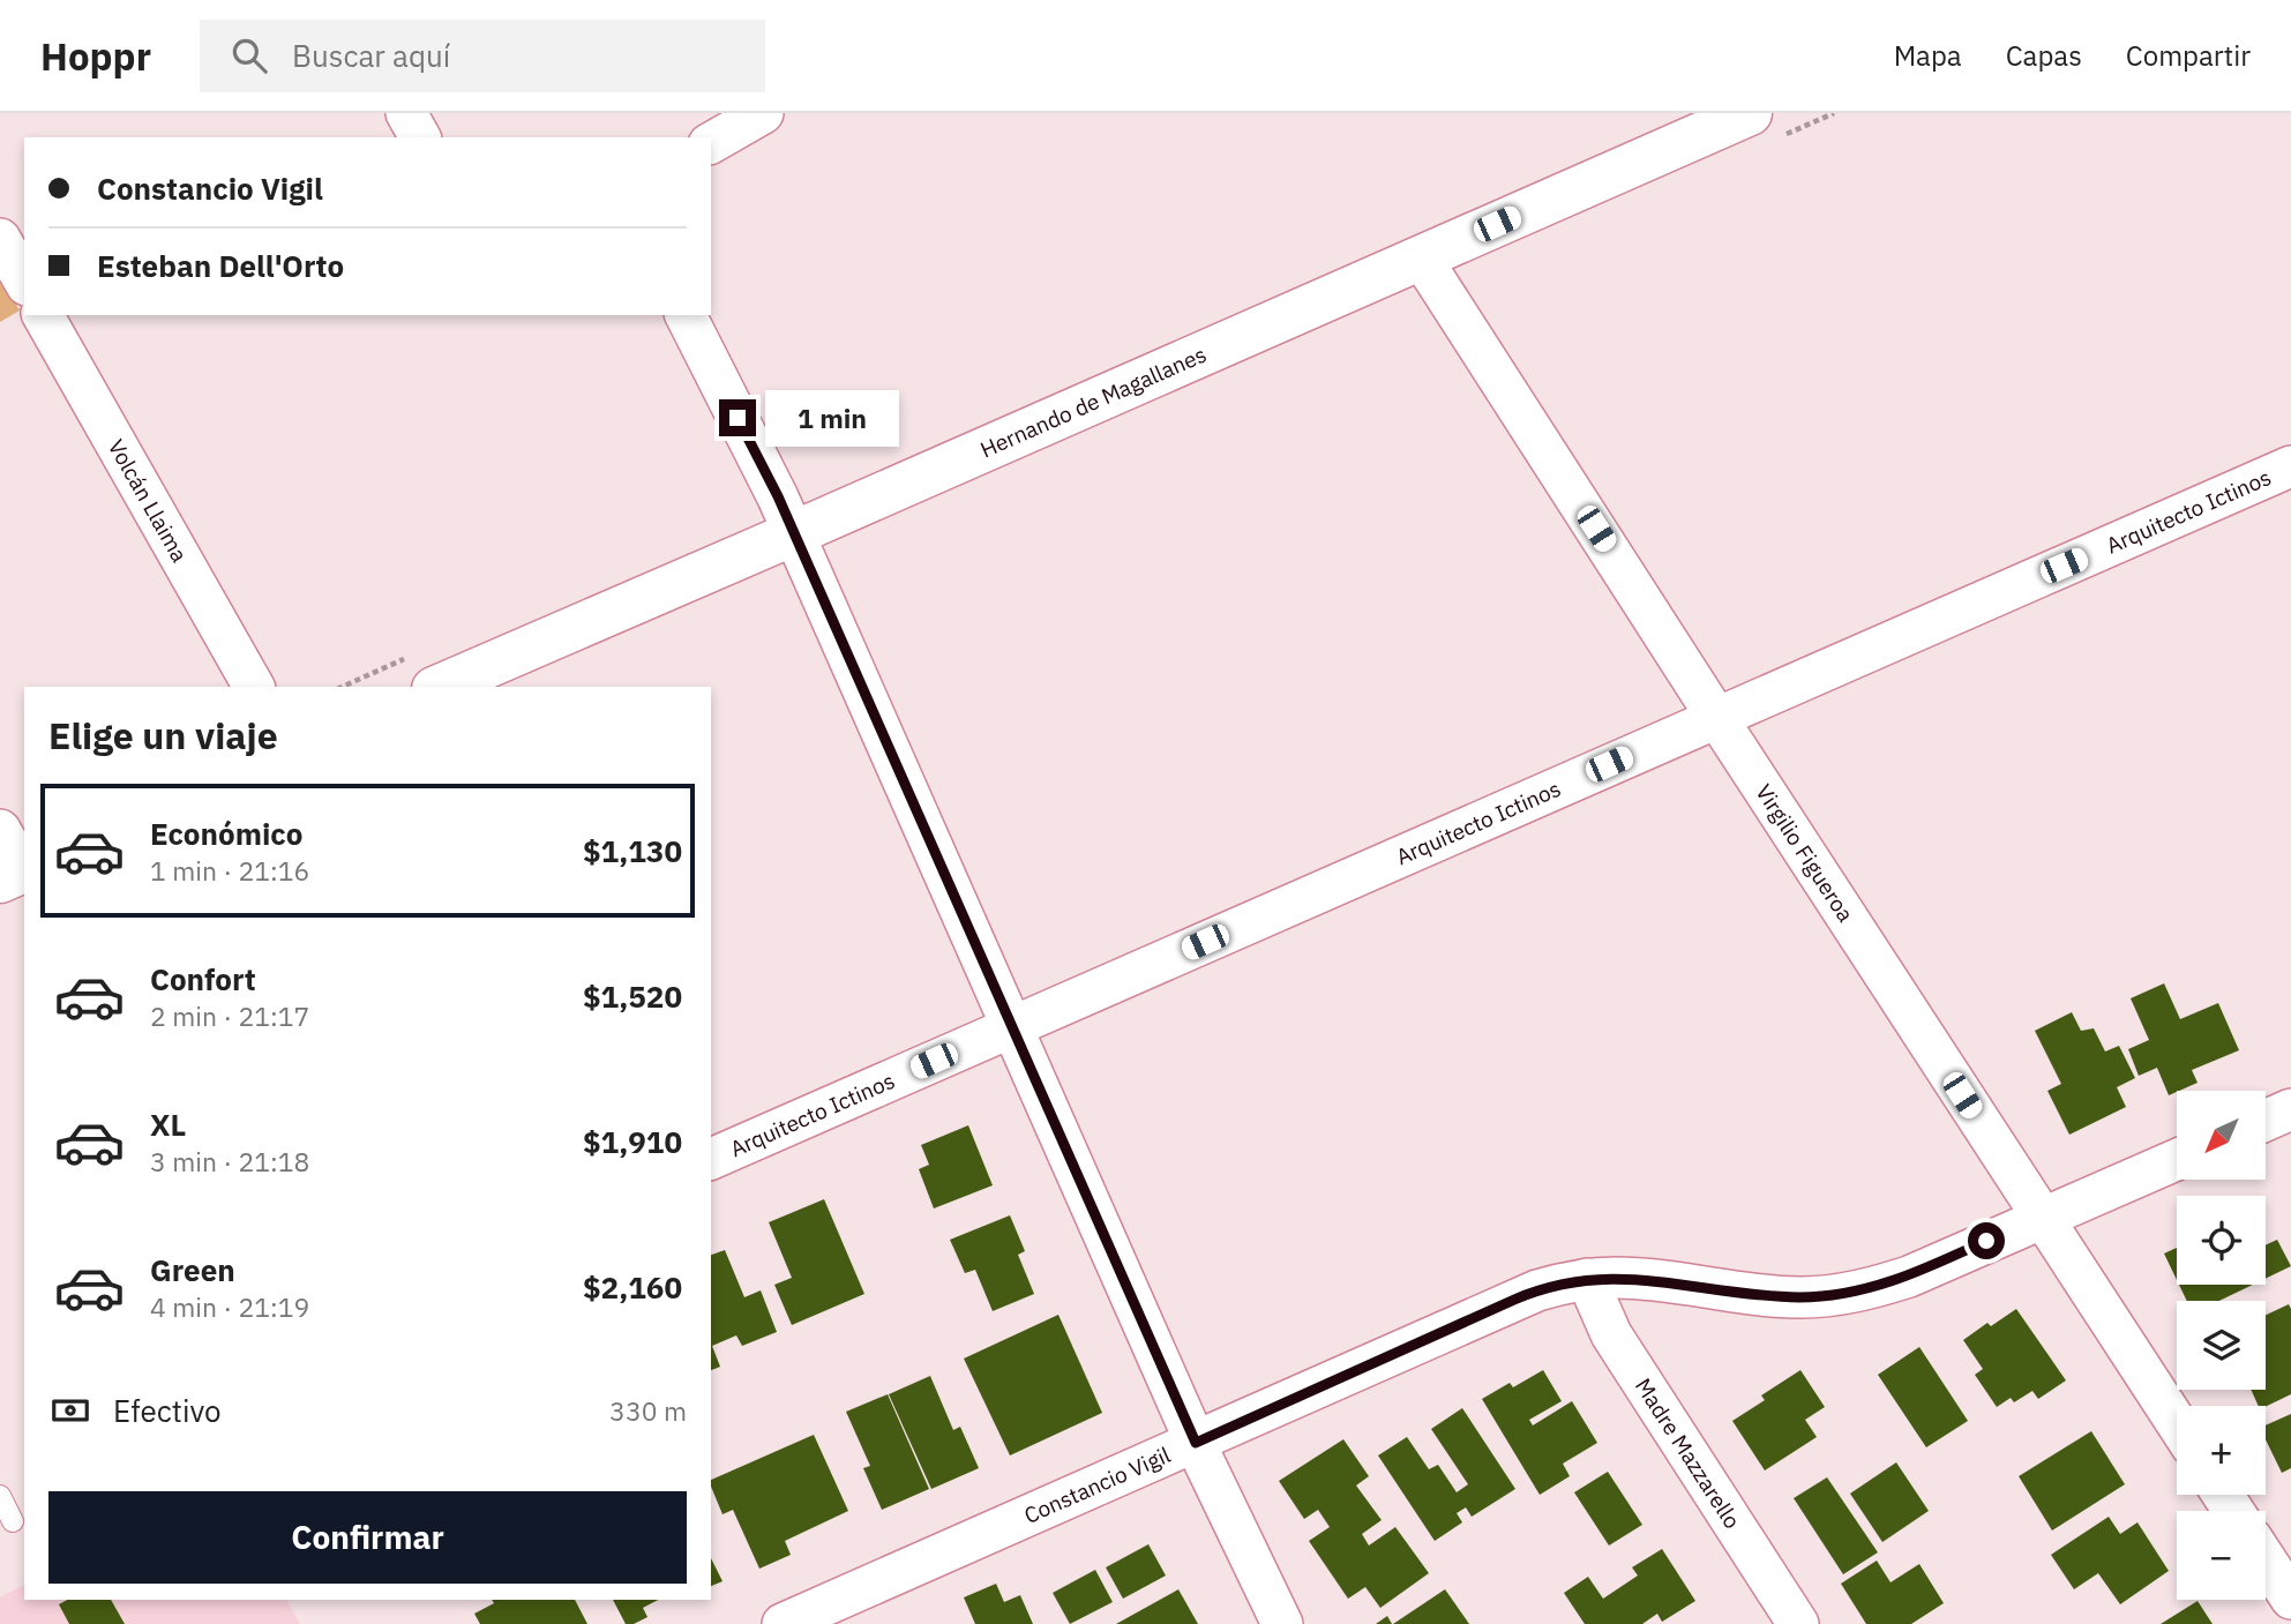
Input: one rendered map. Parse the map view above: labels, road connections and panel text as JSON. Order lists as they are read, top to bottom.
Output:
{
  "streets": {
    "main road": ["Hernando de Magallanes"],
    "street": [
      "Volcán Llaima",
      "Arquitecto Ictinos",
      "Virgilio Figueroa",
      "Madre Mazzarello",
      "Constancio Vigil"
    ]
  },
  "crossings": [
    ["Hernando de Magallanes", "Virgilio Figueroa"],
    ["Arquitecto Ictinos", "Virgilio Figueroa"],
    ["Virgilio Figueroa", "Constancio Vigil"],
    ["Madre Mazzarello", "Constancio Vigil"]
  ],
  "north": "bottom left",
  "page": {
    "header": "Hoppr",
    "search": "Buscar aquí",
    "nav": ["Mapa", "Capas", "Compartir"],
    "banner": ["Constancio Vigil", "Esteban Dell'Orto"],
    "bubble": "1 min",
    "heading": "Elige un viaje",
    "list": [
      {
        "name": "Económico",
        "note": "1 min · 21:16",
        "value": "$1,130"
      },
      {
        "name": "Confort",
        "note": "2 min · 21:17",
        "value": "$1,520"
      },
      {
        "name": "XL",
        "note": "3 min · 21:18",
        "value": "$1,910"
      },
      {
        "name": "Green",
        "note": "4 min · 21:19",
        "value": "$2,160"
      }
    ],
    "map_buttons": ["+", "−"],
    "pay": ["Efectivo", "330 m"],
    "buttons": "Confirmar"
  }
}
